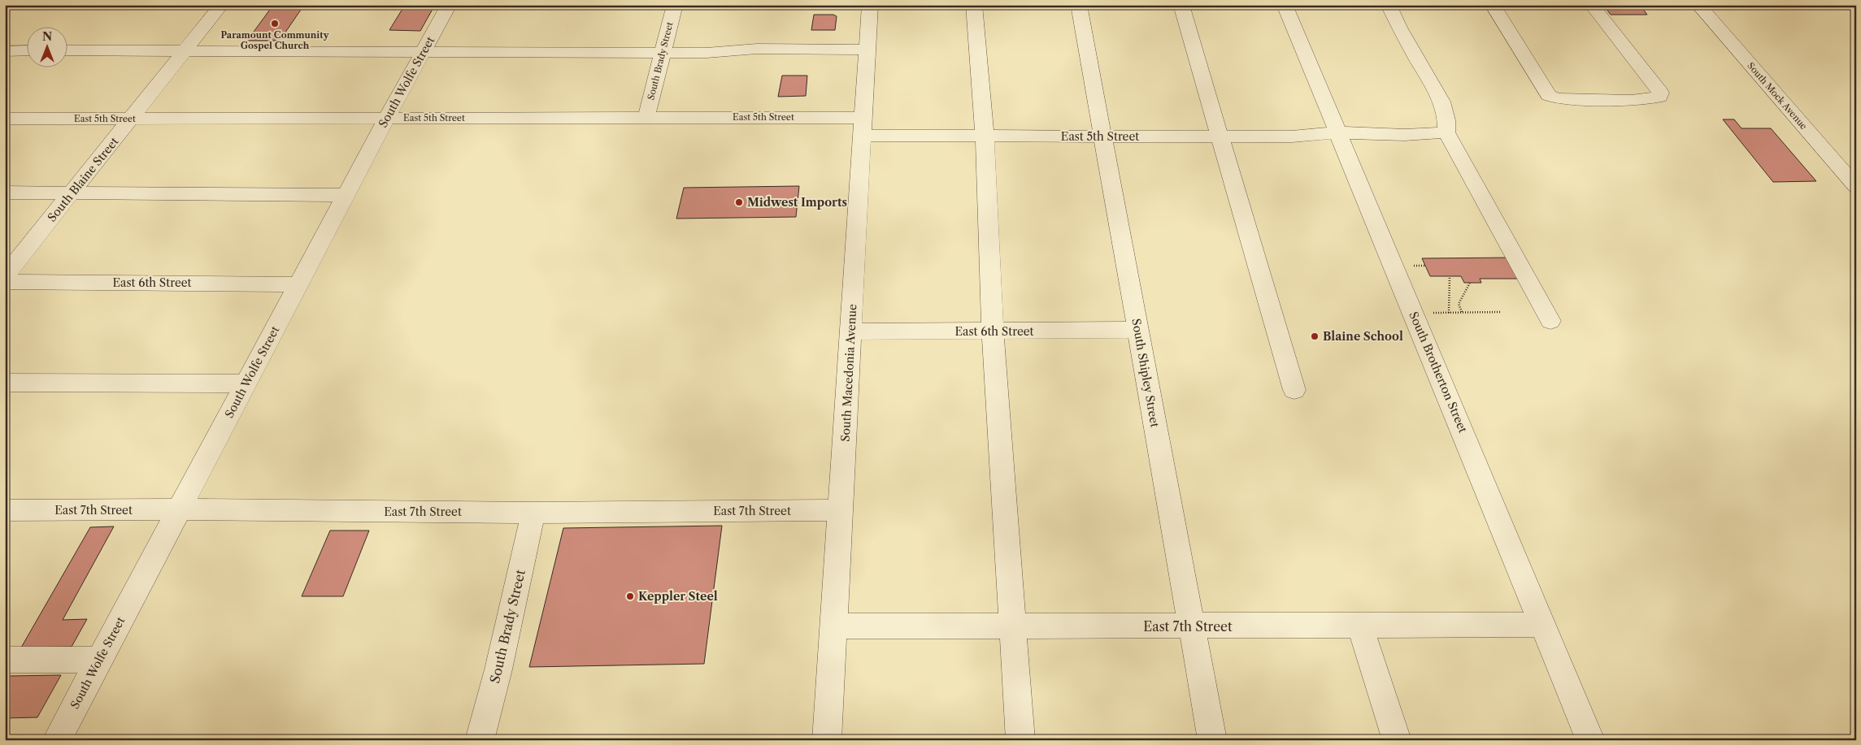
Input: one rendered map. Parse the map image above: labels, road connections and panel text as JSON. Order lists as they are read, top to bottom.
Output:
{
  "streets": {
    "street": [
      "South Brady Street",
      "South Wolfe Street",
      "South Mock Avenue",
      "East 5th Street",
      "South Blaine Street",
      "East 6th Street",
      "South Brotherton Street",
      "South Macedonia Avenue",
      "South Shipley Street",
      "East 7th Street"
    ]
  },
  "crossings": [
    ["South Brady Street", "East 5th Street"],
    ["South Brady Street", "East 7th Street"],
    ["South Wolfe Street", "East 5th Street"],
    ["South Wolfe Street", "East 6th Street"],
    ["South Wolfe Street", "East 7th Street"],
    ["East 5th Street", "South Blaine Street"],
    ["East 5th Street", "South Brotherton Street"],
    ["East 5th Street", "South Macedonia Avenue"],
    ["East 5th Street", "South Shipley Street"],
    ["East 6th Street", "South Macedonia Avenue"],
    ["East 6th Street", "South Shipley Street"],
    ["South Brotherton Street", "East 7th Street"],
    ["South Macedonia Avenue", "East 7th Street"],
    ["South Shipley Street", "East 7th Street"]
  ],
  "places": [
    "Paramount Community Gospel Church",
    "Midwest Imports",
    "Blaine School",
    "Keppler Steel"
  ],
  "north": "top"
}
